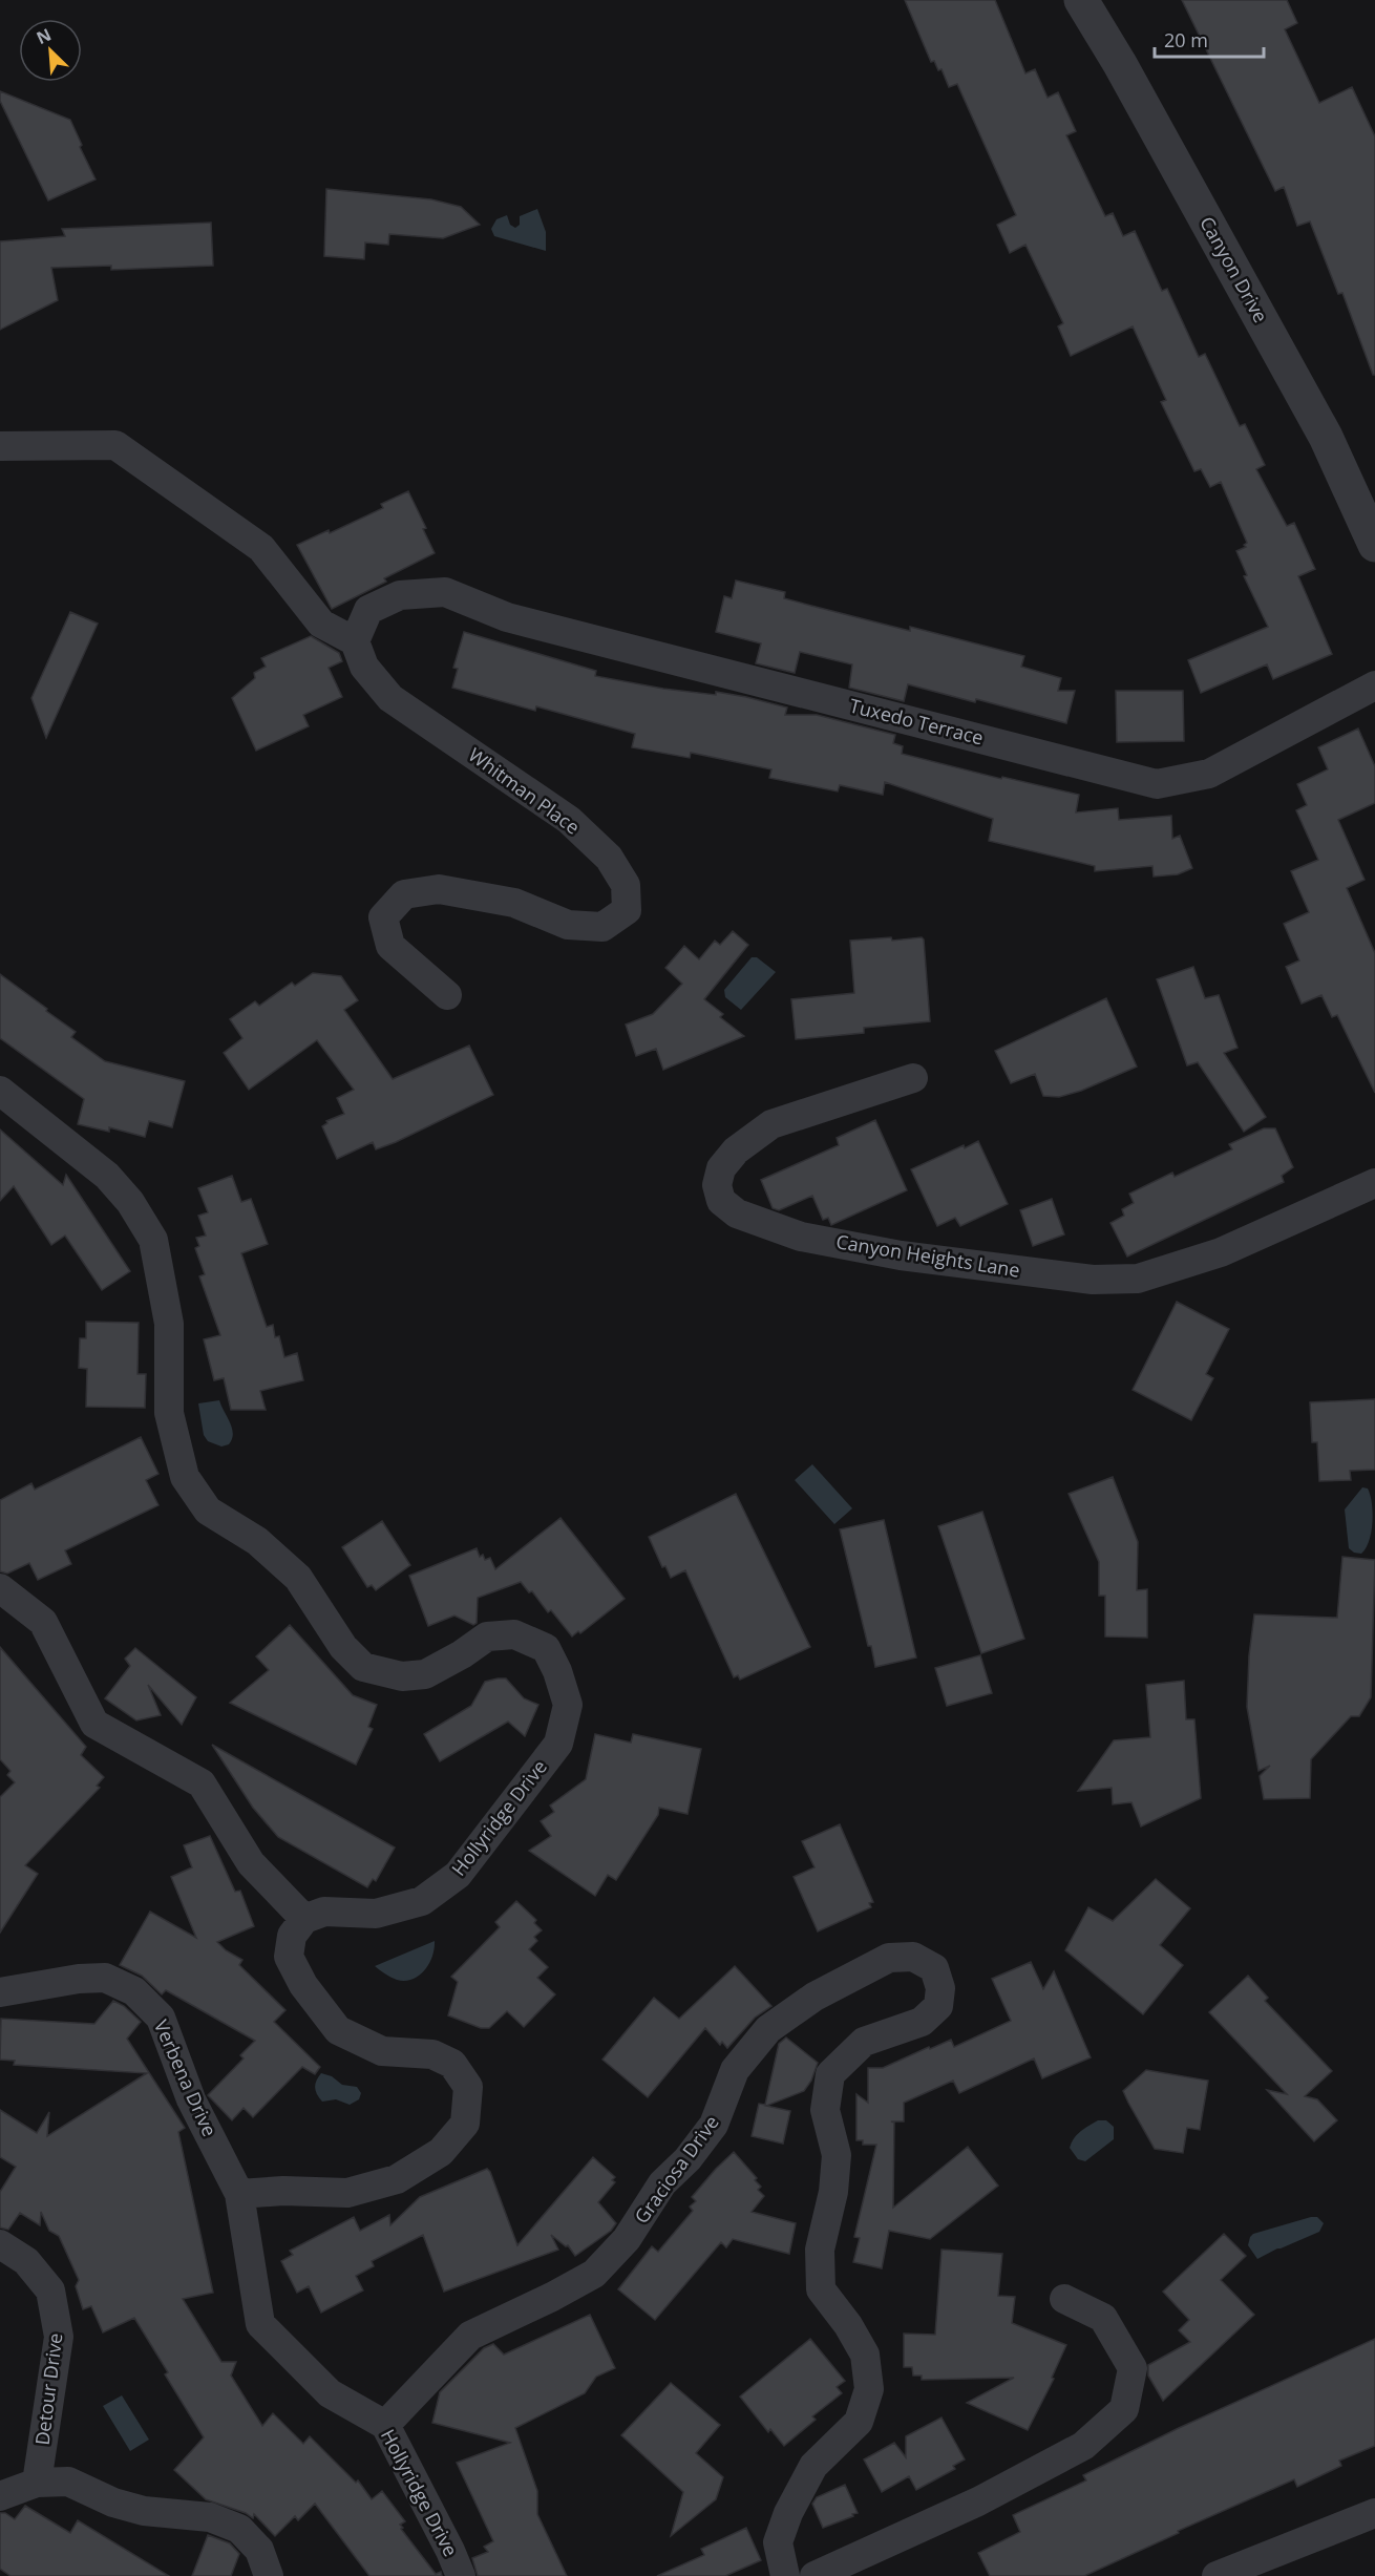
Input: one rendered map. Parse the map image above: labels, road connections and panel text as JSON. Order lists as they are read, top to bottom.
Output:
{
  "streets": {
    "street": [
      "Canyon Drive",
      "Tuxedo Terrace",
      "Whitman Place",
      "Canyon Heights Lane",
      "Hollyridge Drive",
      "Verbena Drive",
      "Graciosa Drive",
      "Detour Drive"
    ]
  },
  "crossings": [
    ["Tuxedo Terrace", "Whitman Place"],
    ["Hollyridge Drive", "Verbena Drive"],
    ["Hollyridge Drive", "Graciosa Drive"]
  ],
  "scale_bar": "20 m",
  "north": "top left"
}
